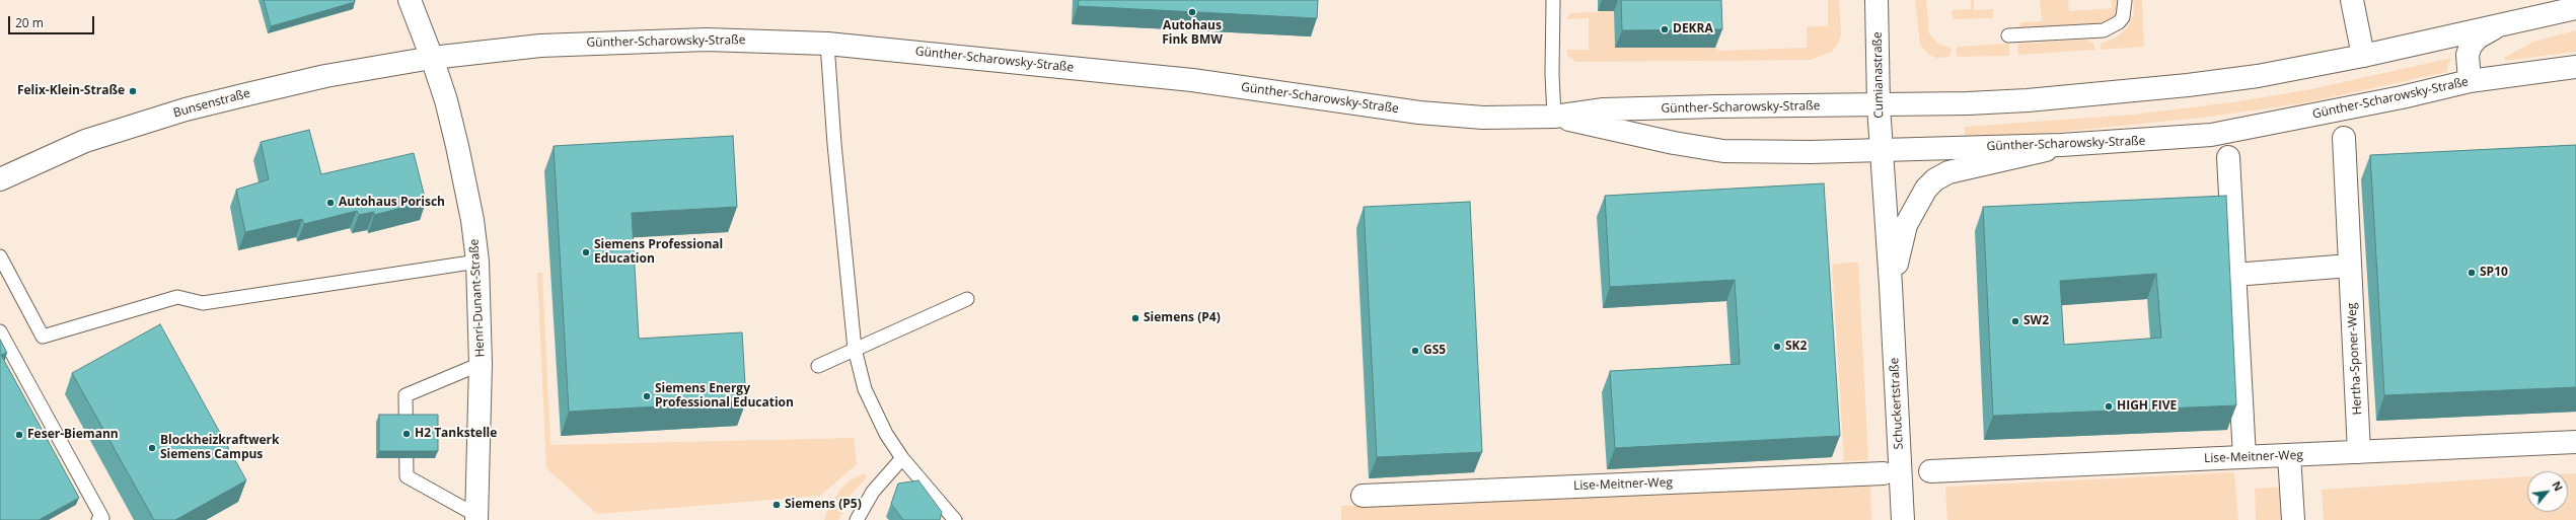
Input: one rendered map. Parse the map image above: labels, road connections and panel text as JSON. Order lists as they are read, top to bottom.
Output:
{
  "streets": {
    "street": [
      "Günther-Scharowsky-Straße",
      "Cumianastraße",
      "Bunsenstraße",
      "Henri-Dunant-Straße",
      "Hertha-Sponer-Weg",
      "Schuckertstraße",
      "Lise-Meitner-Weg"
    ]
  },
  "crossings": [
    ["Günther-Scharowsky-Straße", "Cumianastraße"],
    ["Günther-Scharowsky-Straße", "Bunsenstraße"],
    ["Günther-Scharowsky-Straße", "Henri-Dunant-Straße"],
    ["Günther-Scharowsky-Straße", "Schuckertstraße"],
    ["Cumianastraße", "Schuckertstraße"],
    ["Bunsenstraße", "Henri-Dunant-Straße"],
    ["Hertha-Sponer-Weg", "Lise-Meitner-Weg"]
  ],
  "places": [
    "Autohaus Fink BMW",
    "DEKRA",
    "Felix-Klein-Straße",
    "Autohaus Porisch",
    "Siemens Professional Education",
    "SP10",
    "Siemens (P4)",
    "SW2",
    "SK2",
    "GS5",
    "Siemens Energy Professional Education",
    "HIGH FIVE",
    "H2 Tankstelle",
    "Feser-Biemann",
    "Blockheizkraftwerk Siemens Campus",
    "Siemens (P5)"
  ],
  "scale_bar": "20 m",
  "north": "top right"
}
